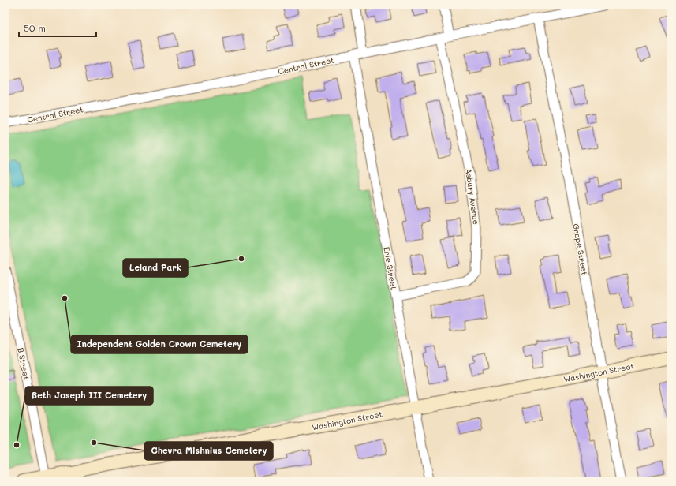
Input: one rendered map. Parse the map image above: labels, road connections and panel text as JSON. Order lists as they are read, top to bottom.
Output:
{
  "streets": {
    "main road": ["Washington Street"],
    "street": [
      "Central Street",
      "Asbury Avenue",
      "Grape Street",
      "Erie Street",
      "B Street"
    ]
  },
  "crossings": [
    ["Central Street", "Asbury Avenue"],
    ["Central Street", "Grape Street"],
    ["Central Street", "Erie Street"],
    ["Asbury Avenue", "Erie Street"],
    ["Grape Street", "Washington Street"],
    ["Erie Street", "Washington Street"],
    ["B Street", "Washington Street"]
  ],
  "places": [
    "Leland Park",
    "Independent Golden Crown Cemetery",
    "Chevra Mishnius Cemetery",
    "Beth Joseph III Cemetery"
  ],
  "scale_bar": "50 m"
}
